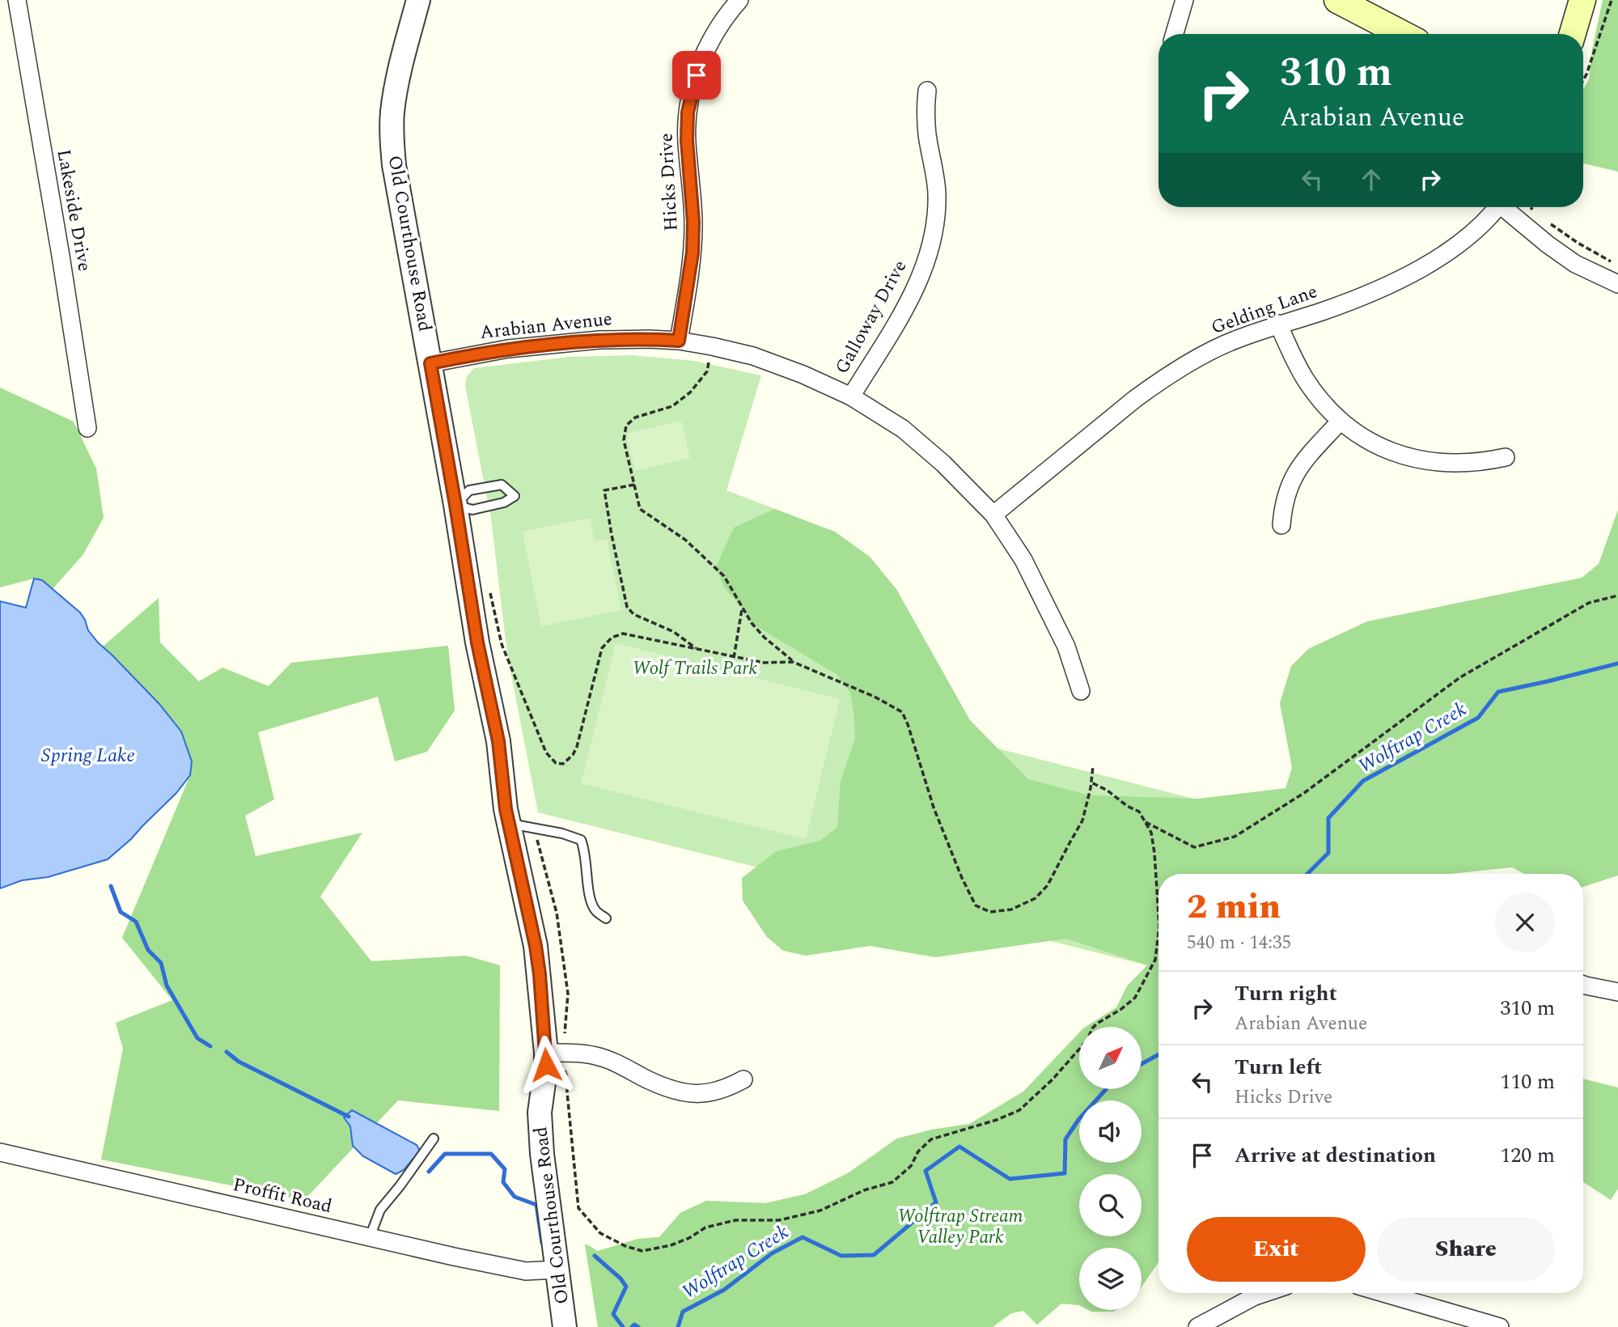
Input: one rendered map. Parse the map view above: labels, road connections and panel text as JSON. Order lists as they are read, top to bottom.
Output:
{
  "streets": {
    "street": [
      "Hicks Drive",
      "Lakeside Drive",
      "Old Courthouse Road",
      "Gelding Lane",
      "Galloway Drive",
      "Arabian Avenue",
      "Proffit Road"
    ]
  },
  "crossings": [
    ["Hicks Drive", "Arabian Avenue"],
    ["Old Courthouse Road", "Arabian Avenue"],
    ["Old Courthouse Road", "Proffit Road"],
    ["Gelding Lane", "Arabian Avenue"],
    ["Galloway Drive", "Arabian Avenue"]
  ],
  "water": ["Wolftrap Creek", "Spring Lake"],
  "parks": ["Wolf Trails Park", "Wolftrap Stream Valley Park"],
  "north": "top right",
  "page": {
    "turn": ["310 m", "Arabian Avenue"],
    "heading": ["2 min", "540 m · 14:35"],
    "list": [
      {
        "name": "Turn right",
        "note": "Arabian Avenue",
        "value": "310 m"
      },
      {
        "name": "Turn left",
        "note": "Hicks Drive",
        "value": "110 m"
      },
      {
        "name": "Arrive at destination",
        "value": "120 m"
      }
    ],
    "buttons": ["Exit", "Share"]
  }
}
